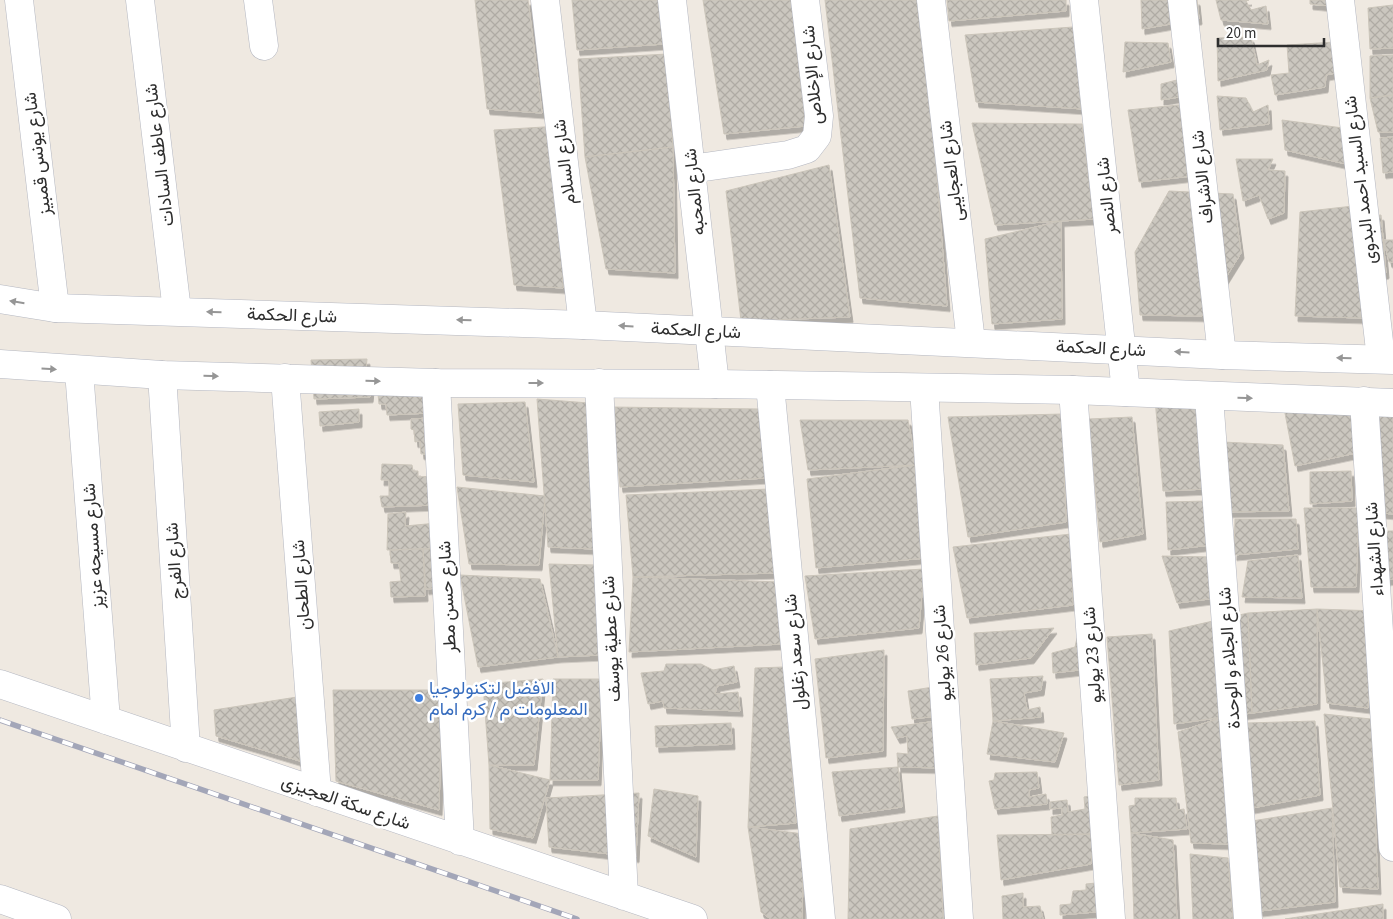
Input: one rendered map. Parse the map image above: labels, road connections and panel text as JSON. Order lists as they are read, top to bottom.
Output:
{
  "streets": {
    "street": [
      "شارع الإخلاص",
      "شارع يونس قمبيز",
      "شارع عاطف السادات",
      "شارع السلام",
      "شارع العجايبى",
      "شارع الاشراف",
      "شارع السيد احمد البدوى",
      "شارع المحبه",
      "شارع النصر",
      "شارع الحكمة",
      "شارع مسيحه عزيز",
      "شارع الشهداء",
      "شارع الفرج",
      "شارع الطحان",
      "شارع حسن مطر",
      "شارع عطية يوسف",
      "شارع سعد زغلول",
      "شارع 26 يوليو",
      "شارع 23 يوليو",
      "شارع الجلاء و الوحدة",
      "شارع سكة العجيزى"
    ]
  },
  "crossings": [
    ["شارع الإخلاص", "شارع المحبه"],
    ["شارع يونس قمبيز", "شارع الحكمة"],
    ["شارع عاطف السادات", "شارع الحكمة"],
    ["شارع السلام", "شارع الحكمة"],
    ["شارع العجايبى", "شارع الحكمة"],
    ["شارع الاشراف", "شارع الحكمة"],
    ["شارع السيد احمد البدوى", "شارع الحكمة"],
    ["شارع المحبه", "شارع الحكمة"],
    ["شارع النصر", "شارع الحكمة"],
    ["شارع مسيحه عزيز", "شارع سكة العجيزى"],
    ["شارع الفرج", "شارع سكة العجيزى"],
    ["شارع الطحان", "شارع سكة العجيزى"],
    ["شارع حسن مطر", "شارع سكة العجيزى"],
    ["شارع عطية يوسف", "شارع سكة العجيزى"]
  ],
  "places": ["الافضل لتكنولوجيا المعلومات م / كرم امام"],
  "scale_bar": "20 m"
}
